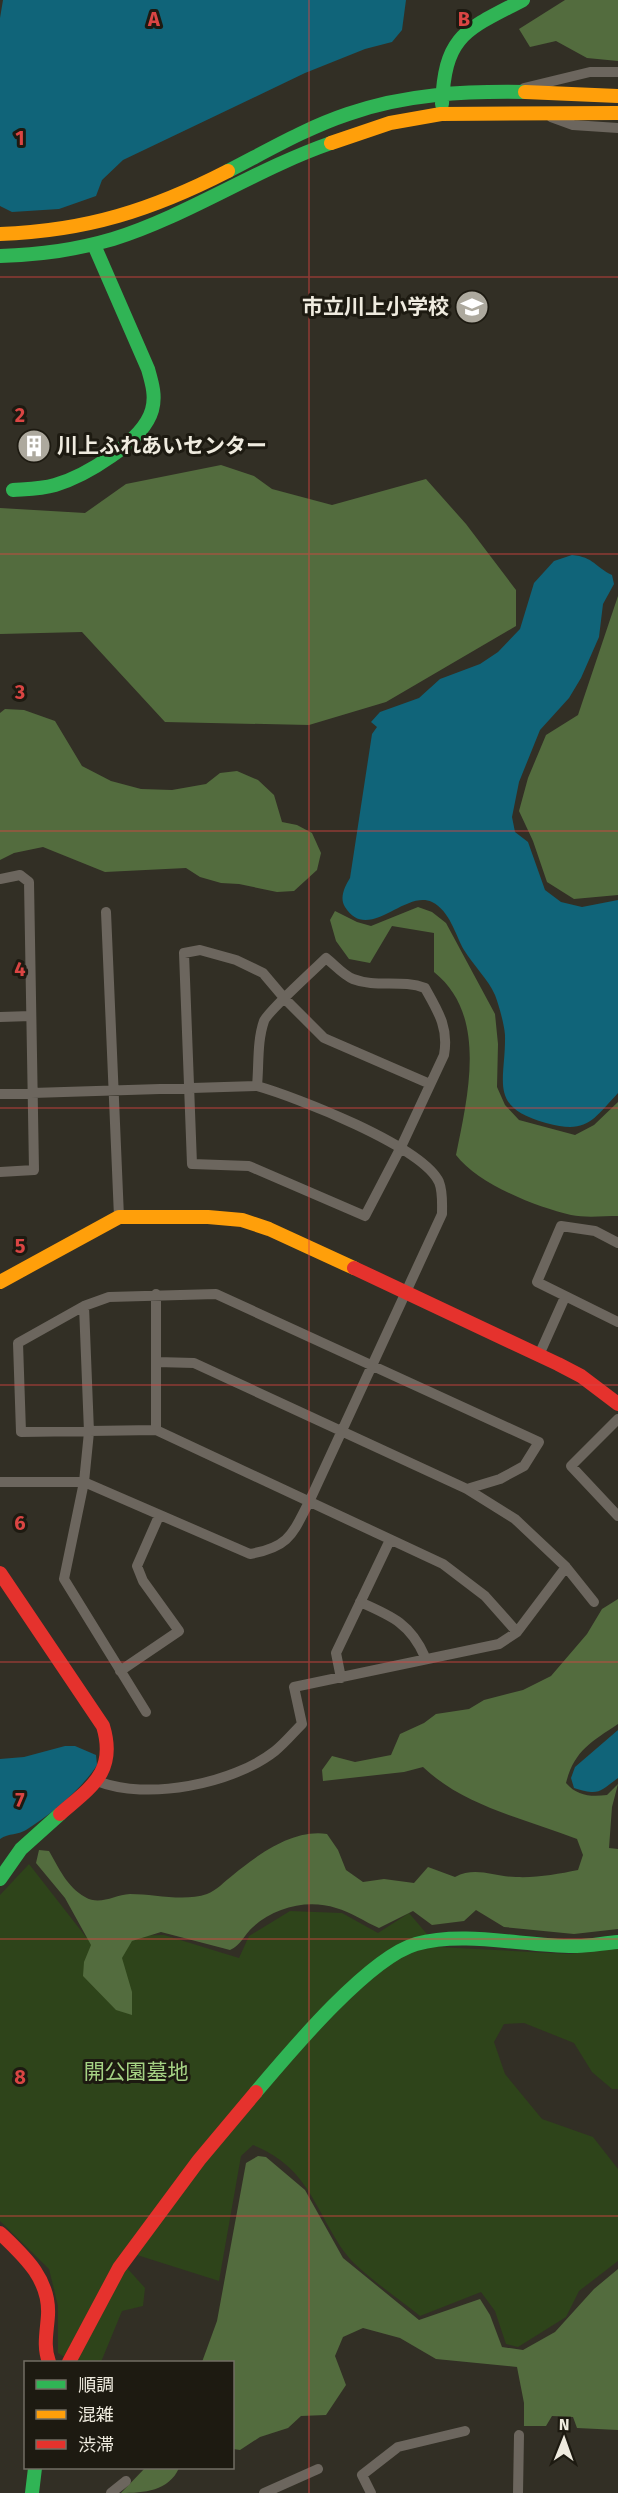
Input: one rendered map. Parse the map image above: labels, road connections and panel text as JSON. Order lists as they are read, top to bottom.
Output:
{
  "parks": ["開公園墓地"],
  "places": {
    "school or university": ["市立川上小学校"],
    "building": ["川上ふれあいセンター"]
  },
  "legend": ["順調", "混雑", "渋滞"],
  "north": "top",
  "grid": {
    "columns": ["A", "B"],
    "rows": [
      "1",
      "2",
      "3",
      "4",
      "5",
      "6",
      "7",
      "8"
    ]
  }
}
